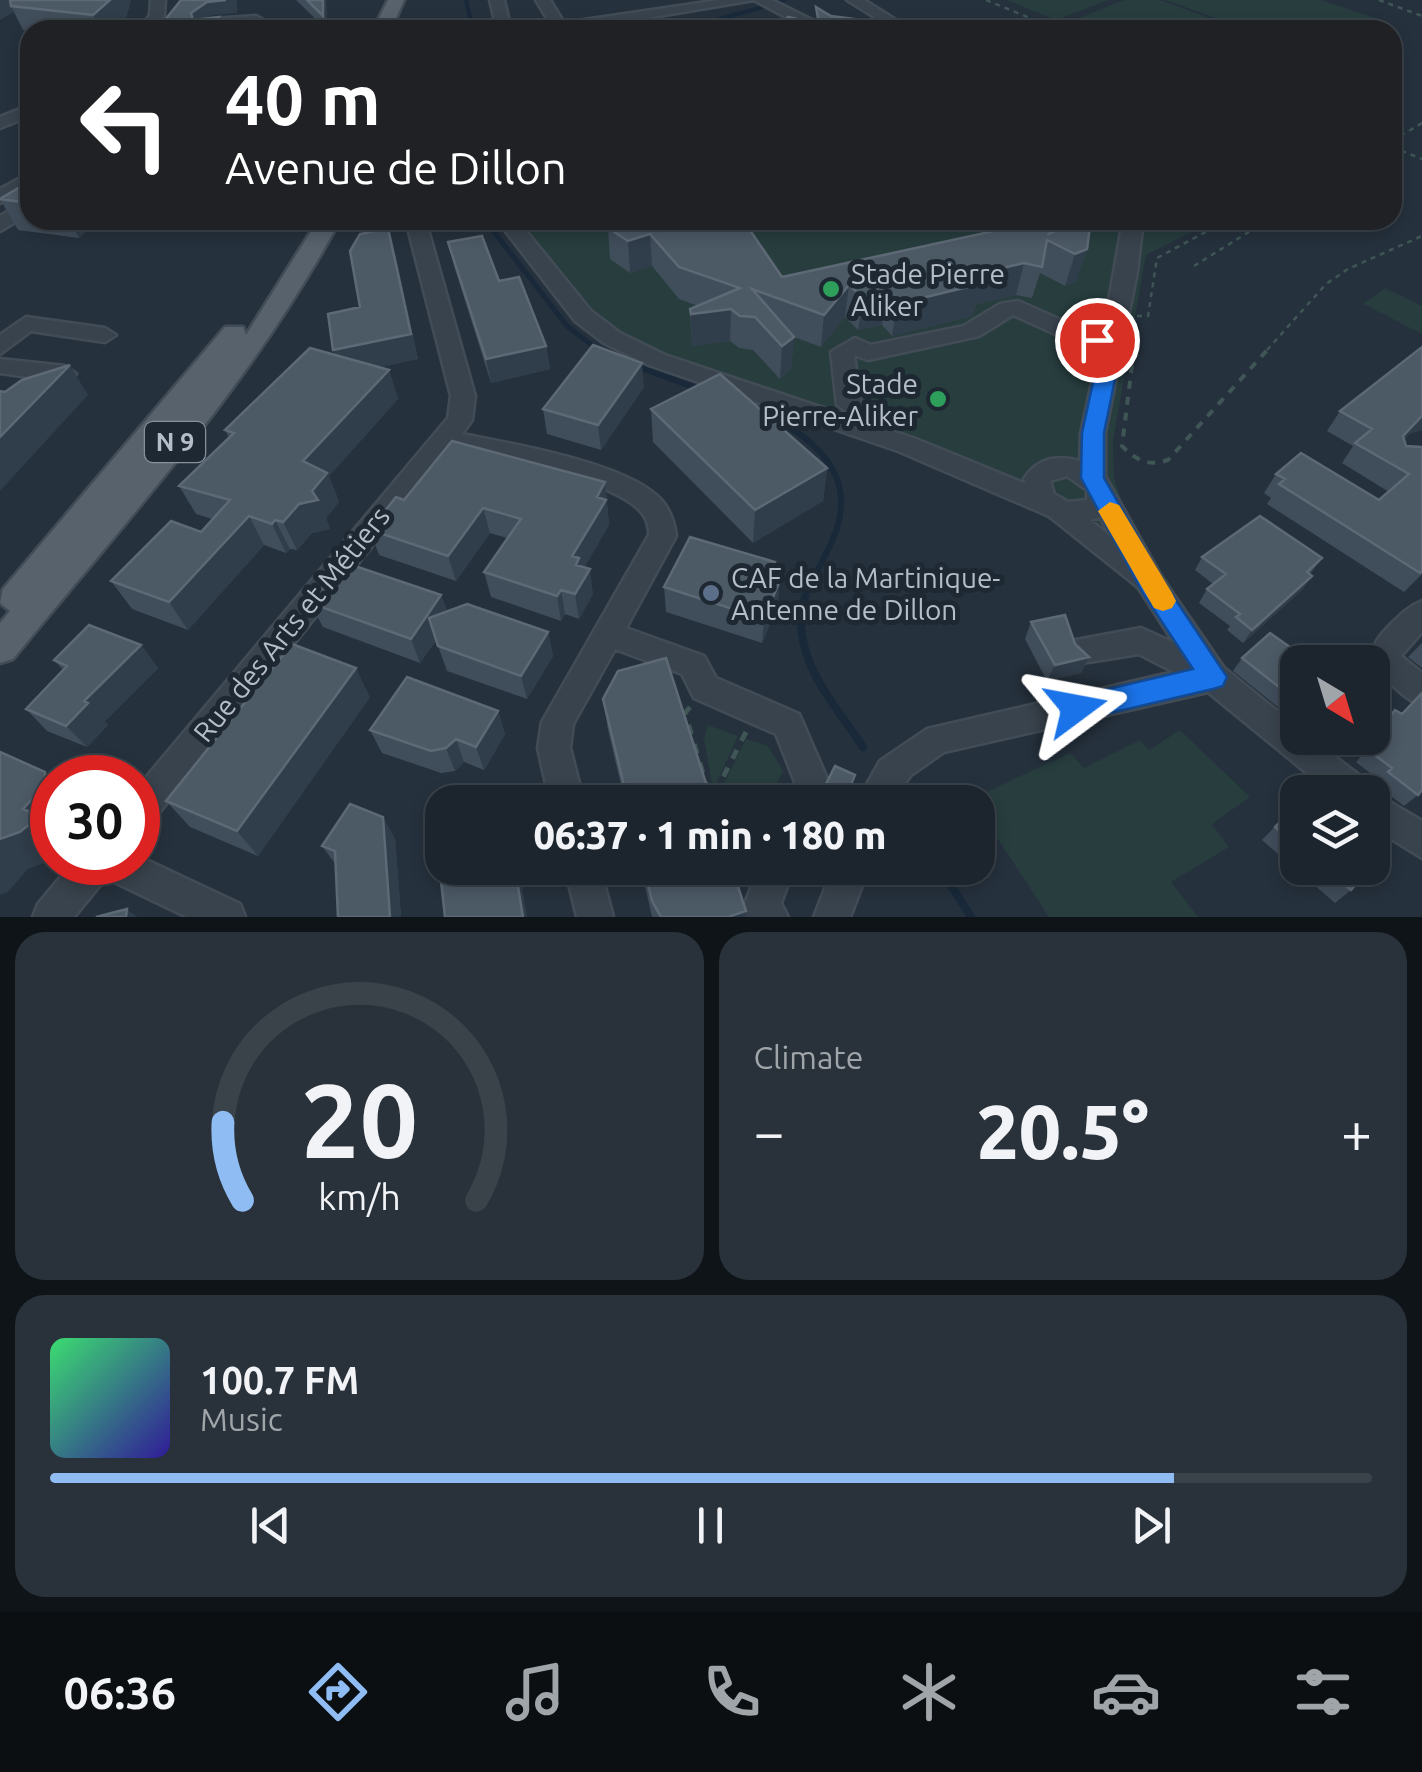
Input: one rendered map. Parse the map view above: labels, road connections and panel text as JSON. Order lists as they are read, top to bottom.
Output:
{
  "streets": {
    "main road": ["N 9"],
    "street": ["Rue des Arts et Métiers"]
  },
  "places": ["Stade Pierre Aliker", "Stade Pierre-Aliker", "CAF de la Martinique- Antenne de Dillon"],
  "north": "bottom right",
  "page": {
    "turn": ["40 m", "Avenue de Dillon"],
    "limit": "30",
    "trip": "06:37 · 1 min · 180 m",
    "tile": "Climate",
    "heat": ["−", "20.5°", "+"],
    "song": ["100.7 FM", "Music"],
    "tabs": "06:36",
    "gauge": ["20", "km/h"]
  }
}
